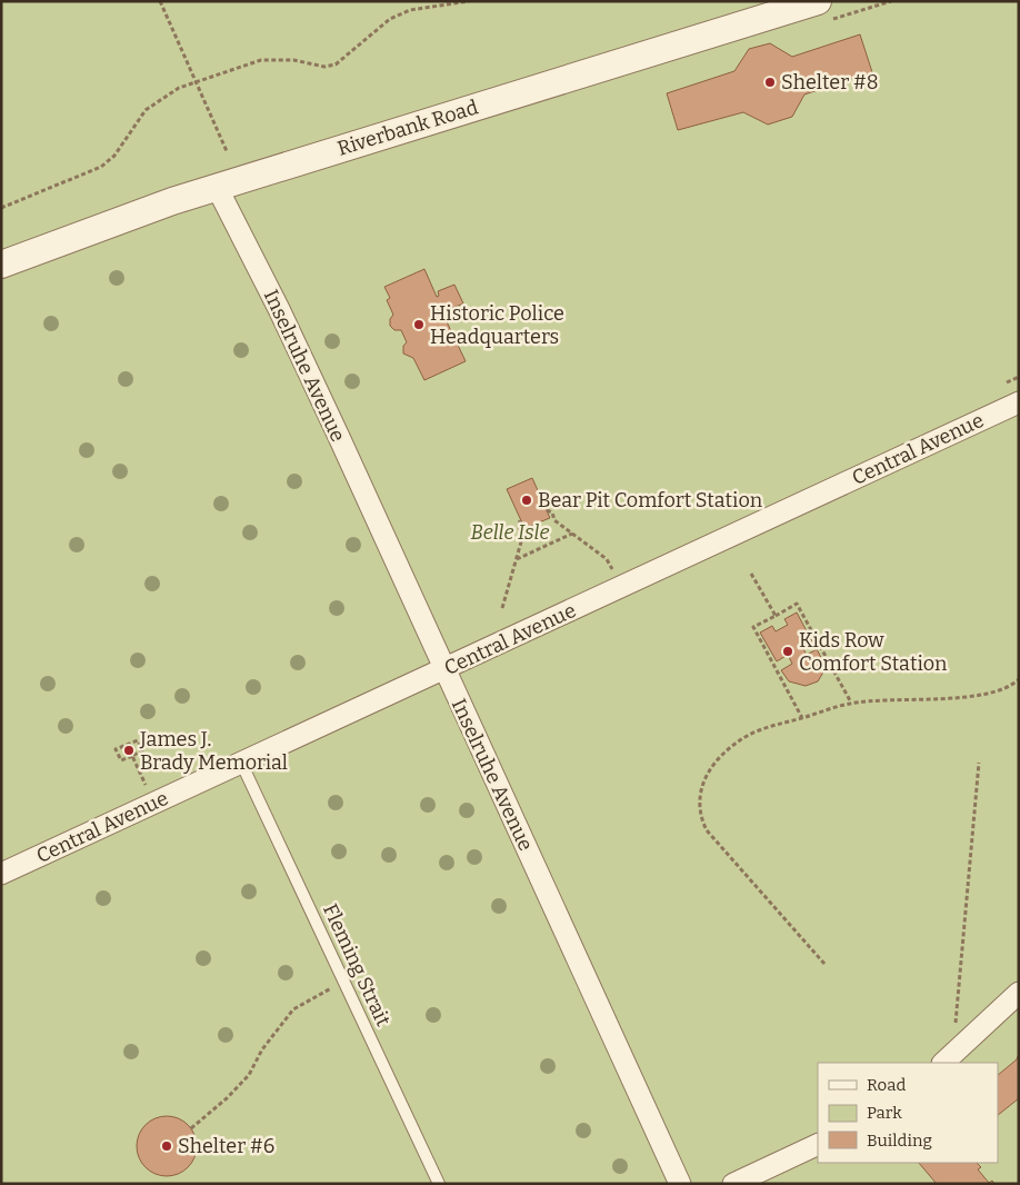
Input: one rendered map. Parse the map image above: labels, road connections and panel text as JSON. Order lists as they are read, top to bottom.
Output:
{
  "streets": {
    "street": ["Riverbank Road", "Inselruhe Avenue", "Central Avenue"],
    "lane": ["Fleming Strait"]
  },
  "crossings": [
    ["Riverbank Road", "Inselruhe Avenue"],
    ["Inselruhe Avenue", "Central Avenue"],
    ["Central Avenue", "Fleming Strait"]
  ],
  "parks": ["Belle Isle"],
  "places": [
    "Shelter #8",
    "Historic Police Headquarters",
    "Bear Pit Comfort Station",
    "Kids Row Comfort Station",
    "James J. Brady Memorial",
    "Shelter #6"
  ],
  "legend": ["Road", "Park", "Building"]
}
